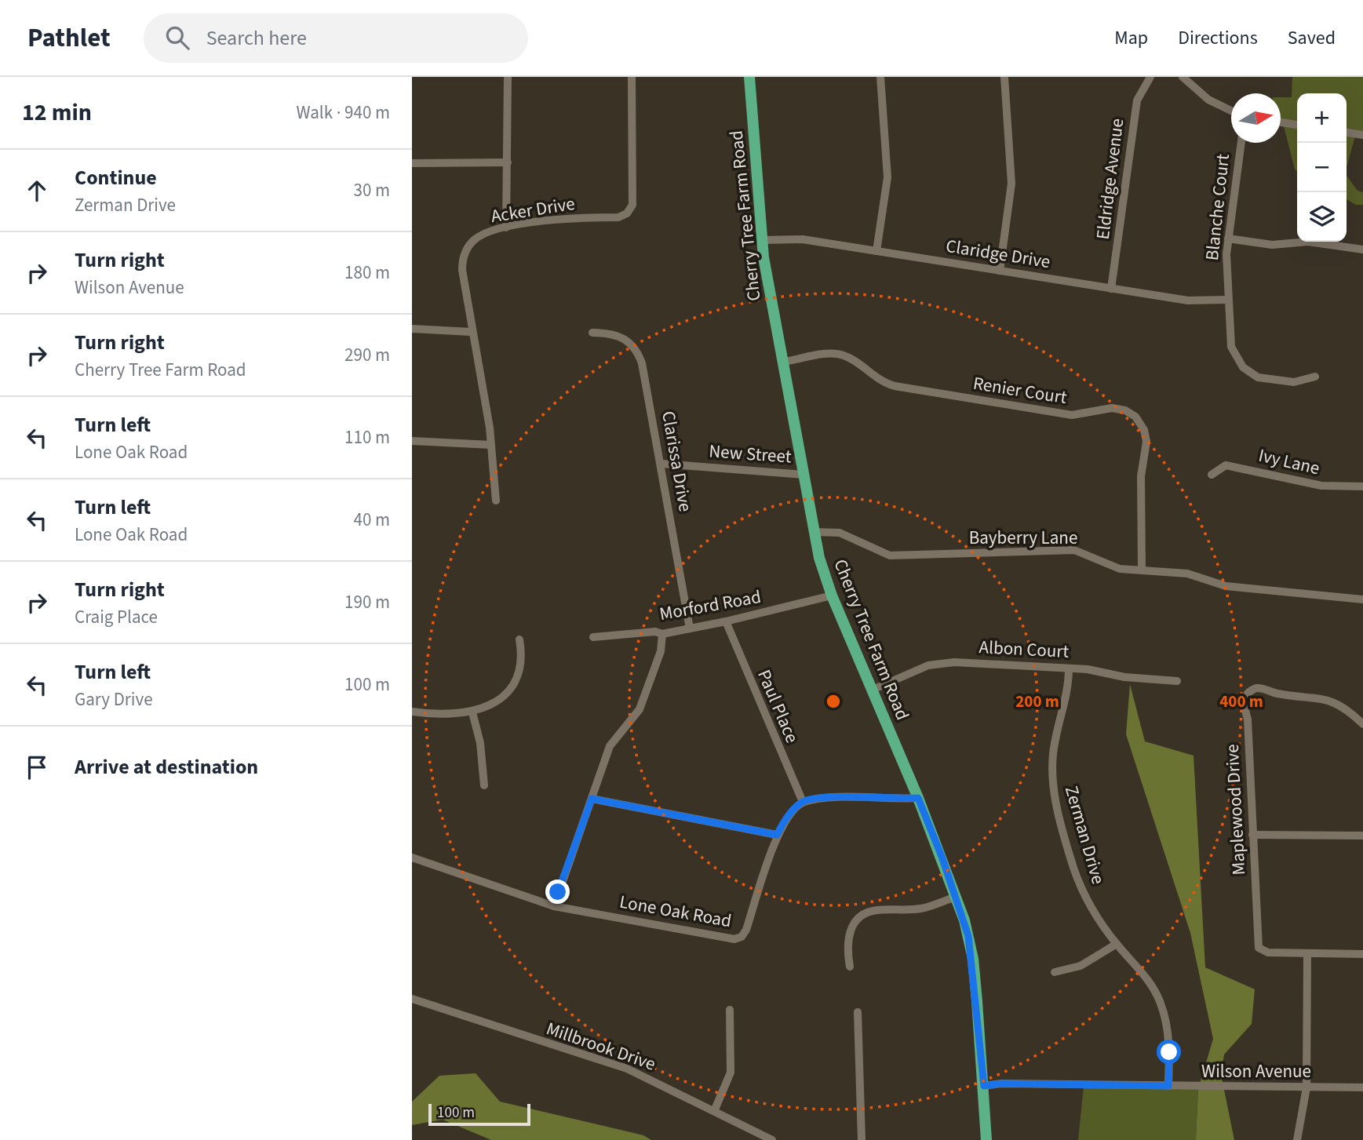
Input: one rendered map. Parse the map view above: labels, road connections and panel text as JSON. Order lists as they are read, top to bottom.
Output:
{
  "streets": {
    "main road": ["Cherry Tree Farm Road"],
    "street": [
      "Eldridge Avenue",
      "Blanche Court",
      "Acker Drive",
      "Claridge Drive",
      "Renier Court",
      "New Street",
      "Clarissa Drive",
      "Ivy Lane",
      "Bayberry Lane",
      "Morford Road",
      "Albon Court",
      "Paul Place",
      "Maplewood Drive",
      "Zerman Drive",
      "Lone Oak Road",
      "Millbrook Drive",
      "Wilson Avenue"
    ]
  },
  "crossings": [
    ["Eldridge Avenue", "Claridge Drive"],
    ["Blanche Court", "Claridge Drive"],
    ["Cherry Tree Farm Road", "Claridge Drive"],
    ["Cherry Tree Farm Road", "Renier Court"],
    ["Cherry Tree Farm Road", "New Street"],
    ["Cherry Tree Farm Road", "Bayberry Lane"],
    ["Cherry Tree Farm Road", "Morford Road"],
    ["Cherry Tree Farm Road", "Albon Court"],
    ["Cherry Tree Farm Road", "Wilson Avenue"],
    ["Renier Court", "Bayberry Lane"],
    ["New Street", "Clarissa Drive"],
    ["Clarissa Drive", "Morford Road"],
    ["Morford Road", "Paul Place"],
    ["Albon Court", "Zerman Drive"],
    ["Paul Place", "Lone Oak Road"],
    ["Zerman Drive", "Wilson Avenue"]
  ],
  "scale_bar": "100 m",
  "north": "right",
  "page": {
    "header": "Pathlet",
    "search": "Search here",
    "nav": ["Map", "Directions", "Saved"],
    "heading": ["12 min", "Walk · 940 m"],
    "map_buttons": ["+", "−"],
    "list": [
      ["Continue", "Zerman Drive", "30 m"],
      ["Turn right", "Wilson Avenue", "180 m"],
      ["Turn right", "Cherry Tree Farm Road", "290 m"],
      ["Turn left", "Lone Oak Road", "110 m"],
      ["Turn left", "Lone Oak Road", "40 m"],
      ["Turn right", "Craig Place", "190 m"],
      ["Turn left", "Gary Drive", "100 m"],
      "Arrive at destination"
    ],
    "scale": "100 m"
  },
  "rings": ["200 m", "400 m"]
}
